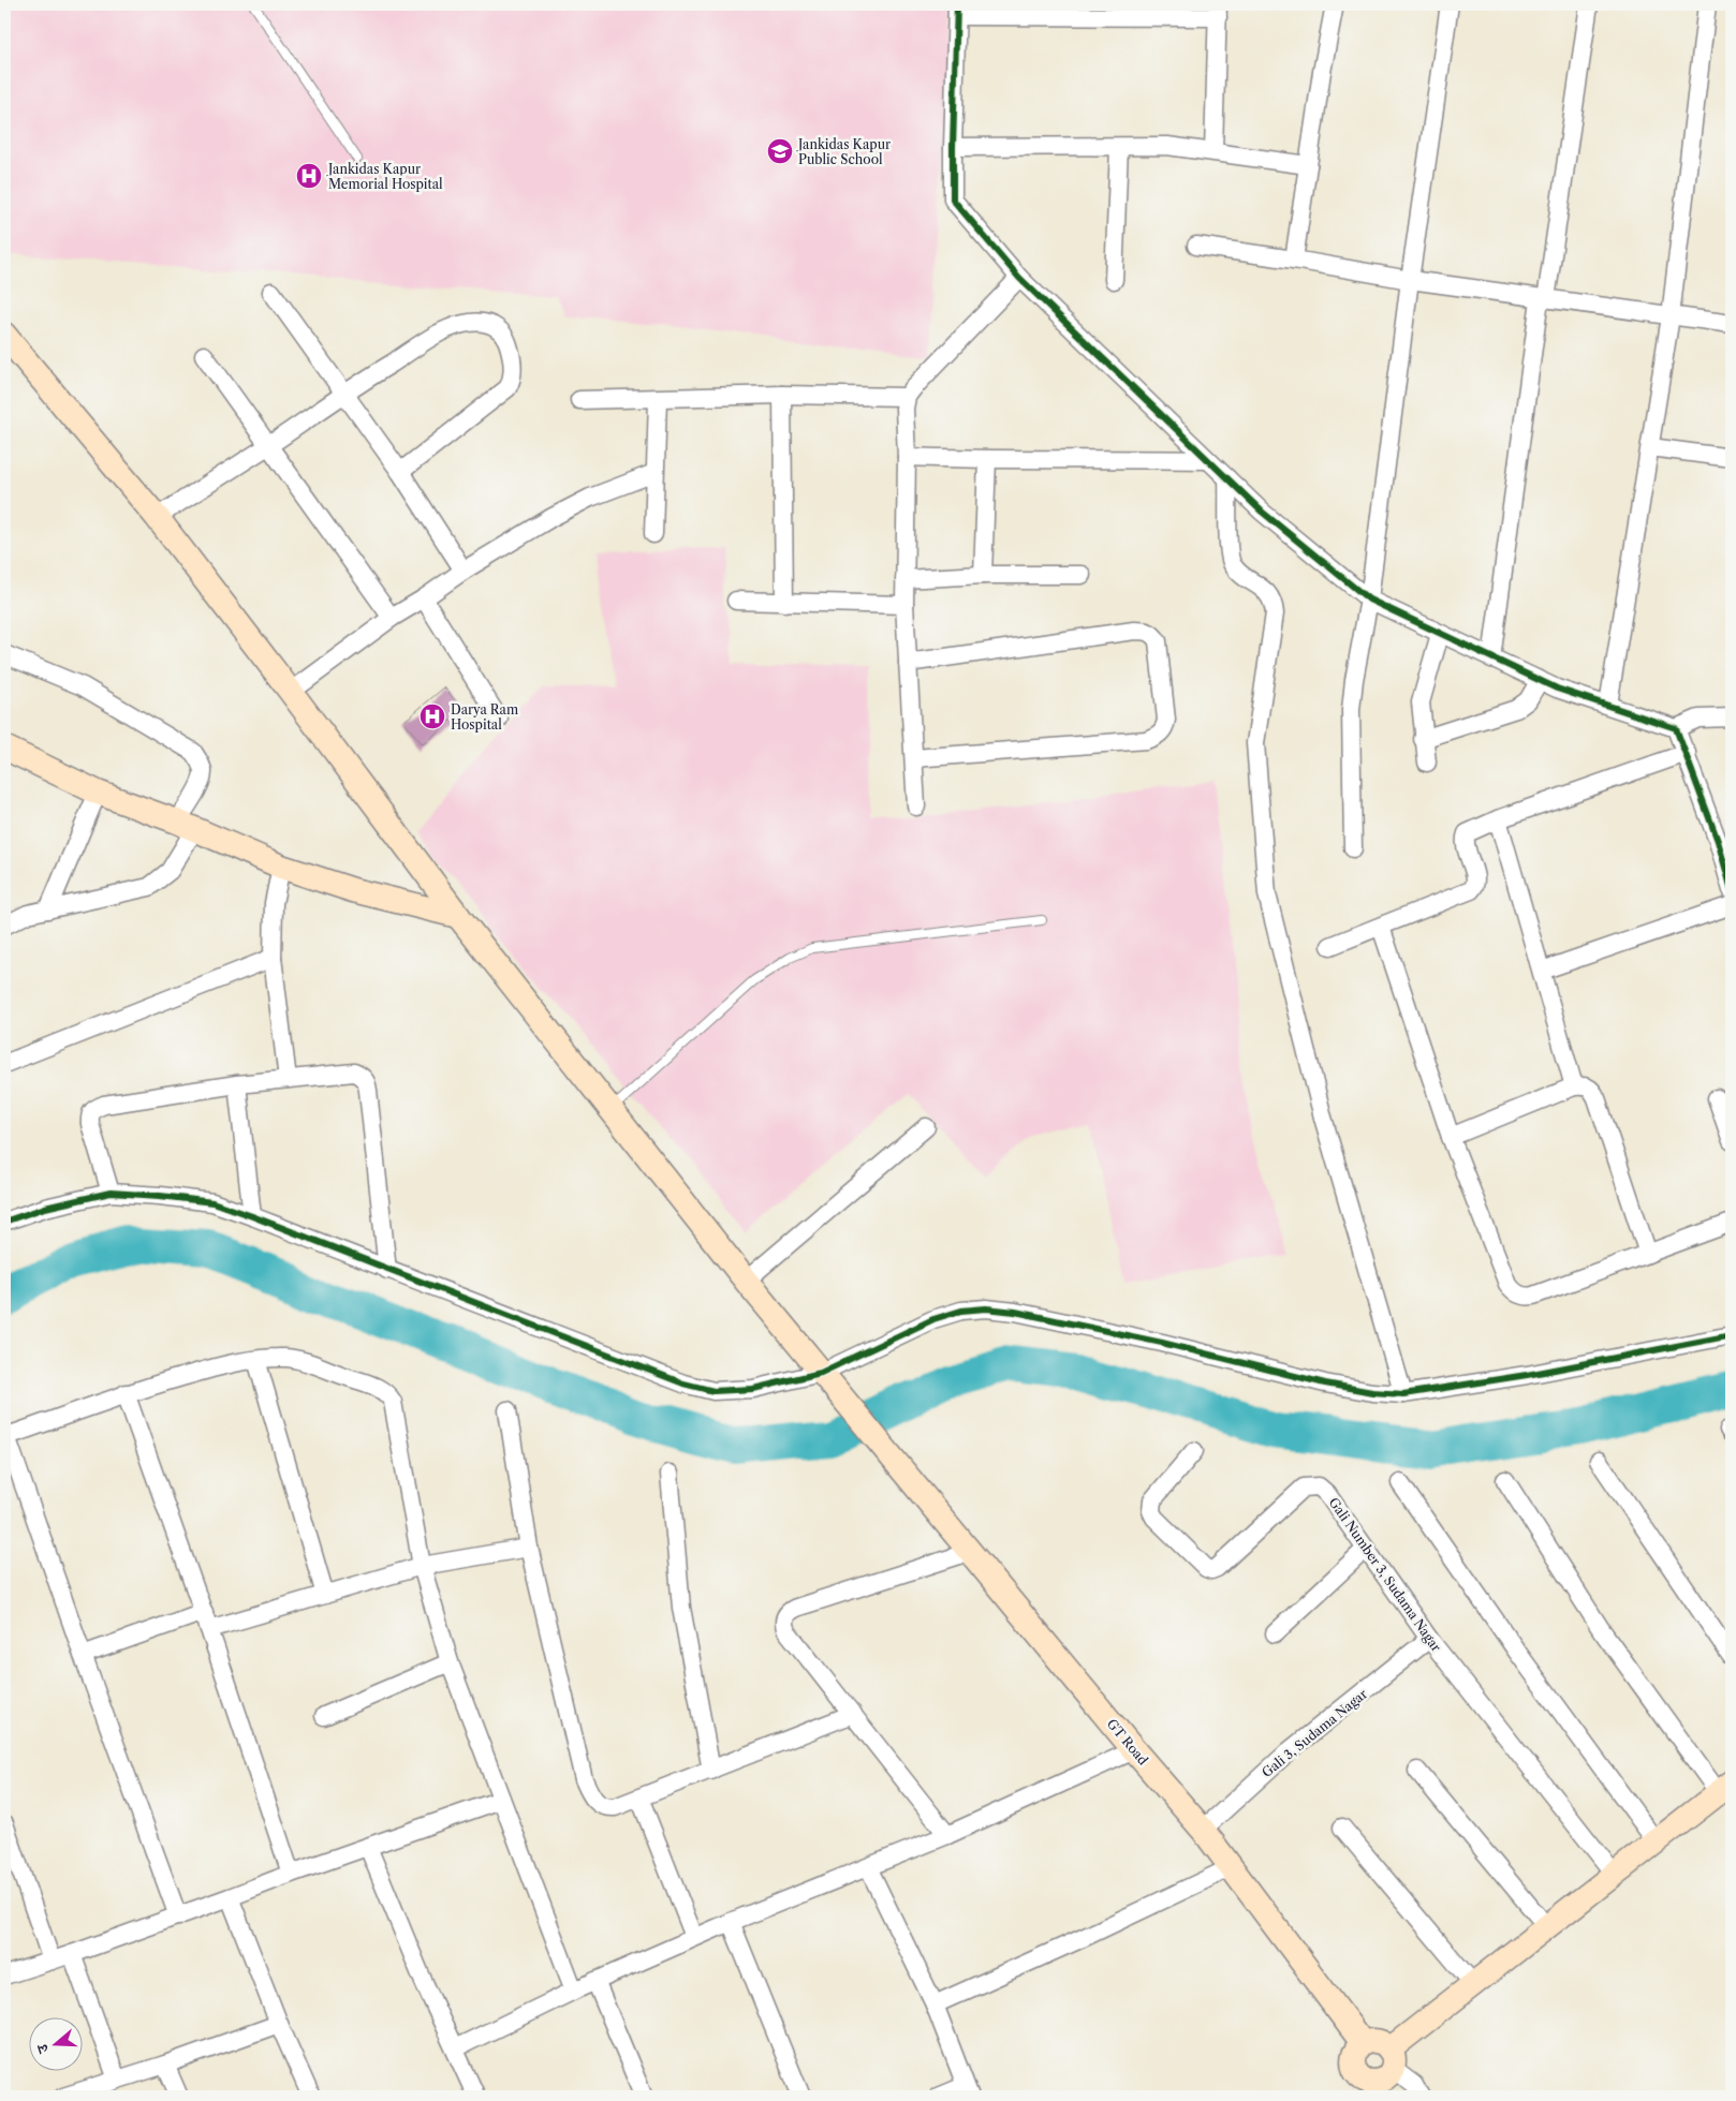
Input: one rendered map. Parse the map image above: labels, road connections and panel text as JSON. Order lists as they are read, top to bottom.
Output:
{
  "streets": {
    "main road": ["GT Road"],
    "street": ["Gali Number 3, Sudama Nagar", "Gali 3, Sudama Nagar"]
  },
  "crossings": [
    ["Gali Number 3, Sudama Nagar", "Gali 3, Sudama Nagar"],
    ["Gali 3, Sudama Nagar", "GT Road"]
  ],
  "places": {
    "school or university": ["Jankidas Kapur Public School"],
    "hospital": ["Jankidas Kapur Memorial Hospital", "Darya Ram Hospital"]
  },
  "north": "left"
}
